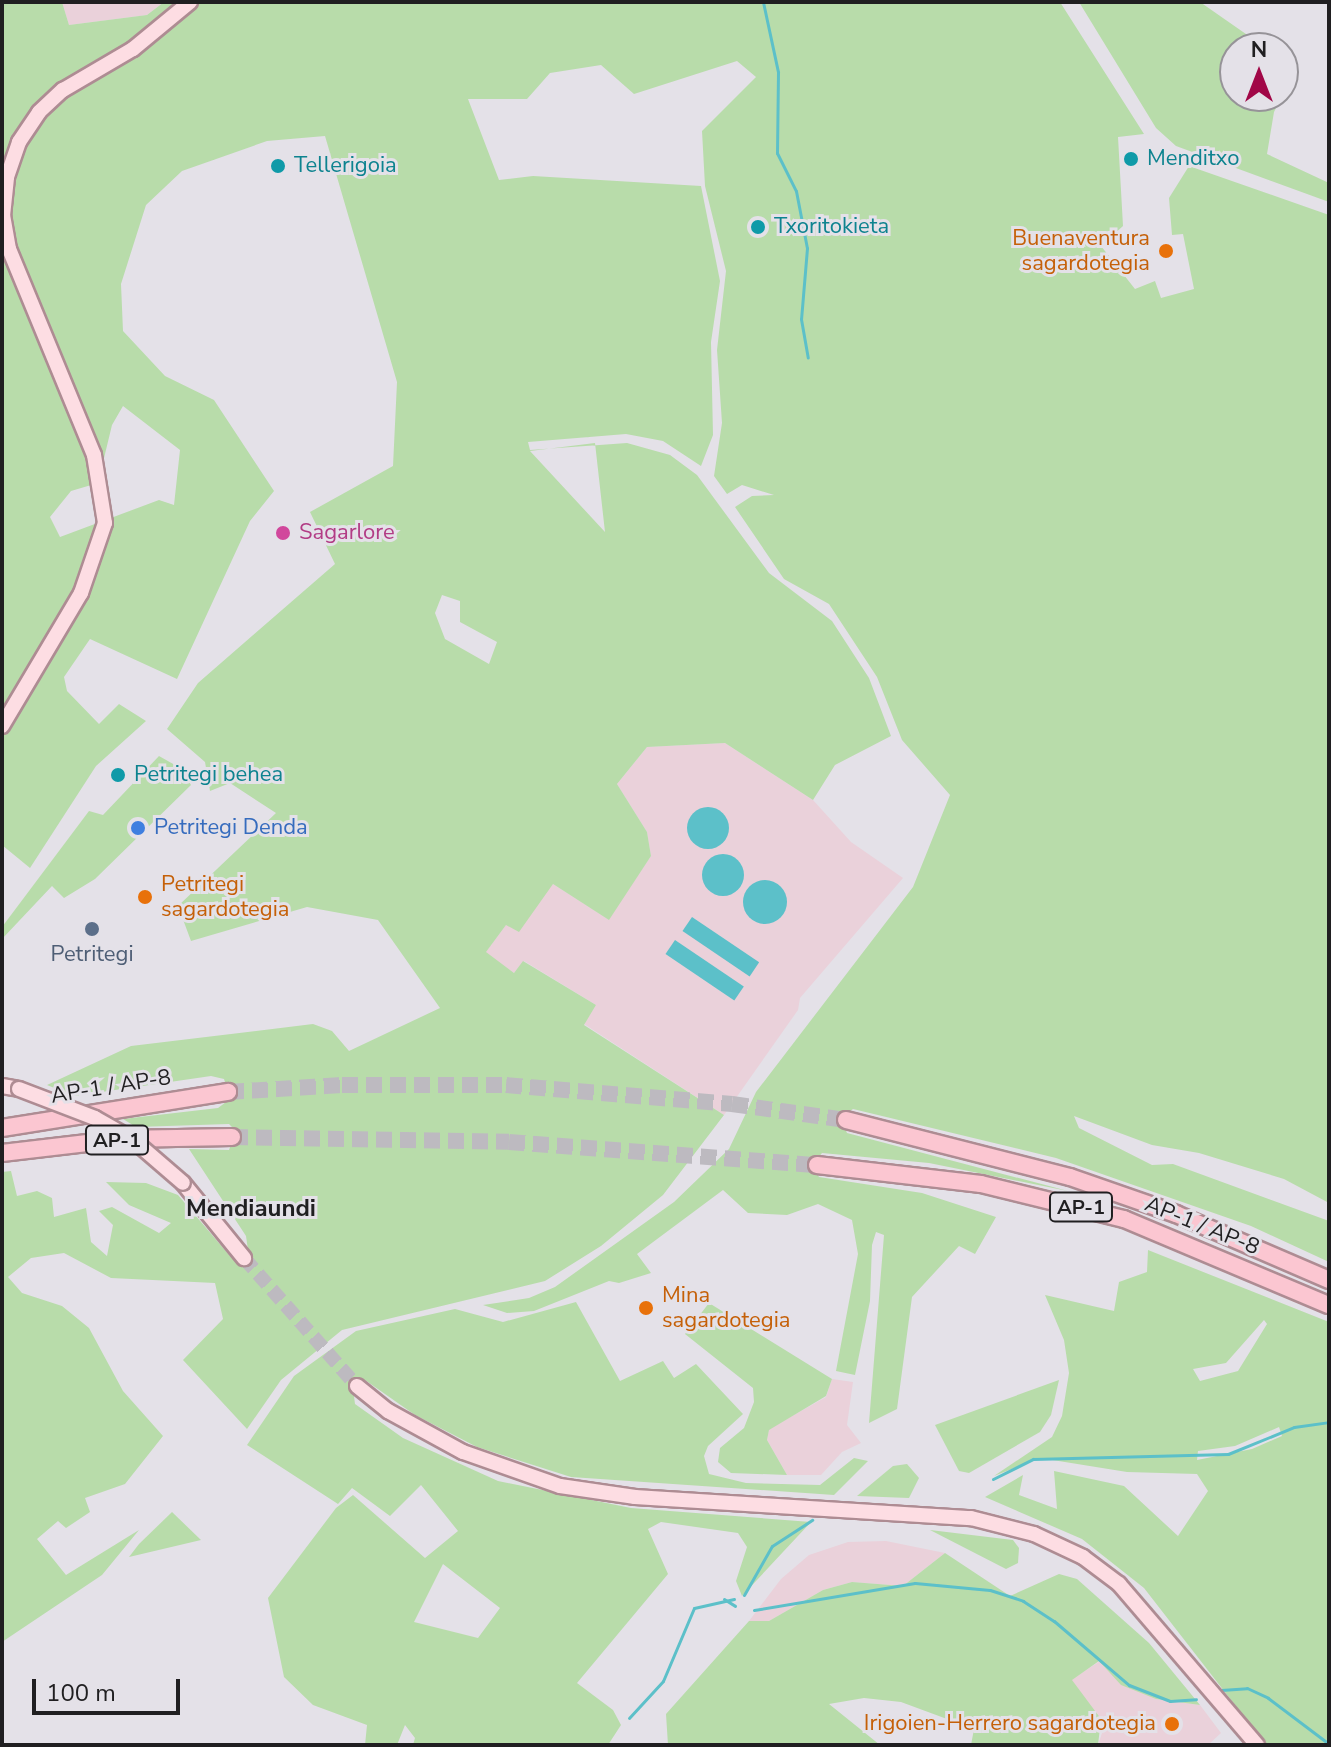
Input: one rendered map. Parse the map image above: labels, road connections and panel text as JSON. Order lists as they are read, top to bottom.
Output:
{
  "streets": {
    "highway": ["AP-1 / AP-8", "AP-1"]
  },
  "districts": ["Mendiaundi"],
  "places": [
    "Menditxo",
    "Tellerigoia",
    "Txoritokieta",
    "Buenaventura sagardotegia",
    "Sagarlore",
    "Petritegi behea",
    "Petritegi Denda",
    "Petritegi sagardotegia",
    "Petritegi",
    "Mina sagardotegia",
    "Irigoien-Herrero sagardotegia"
  ],
  "scale_bar": "100 m",
  "north": "top"
}
